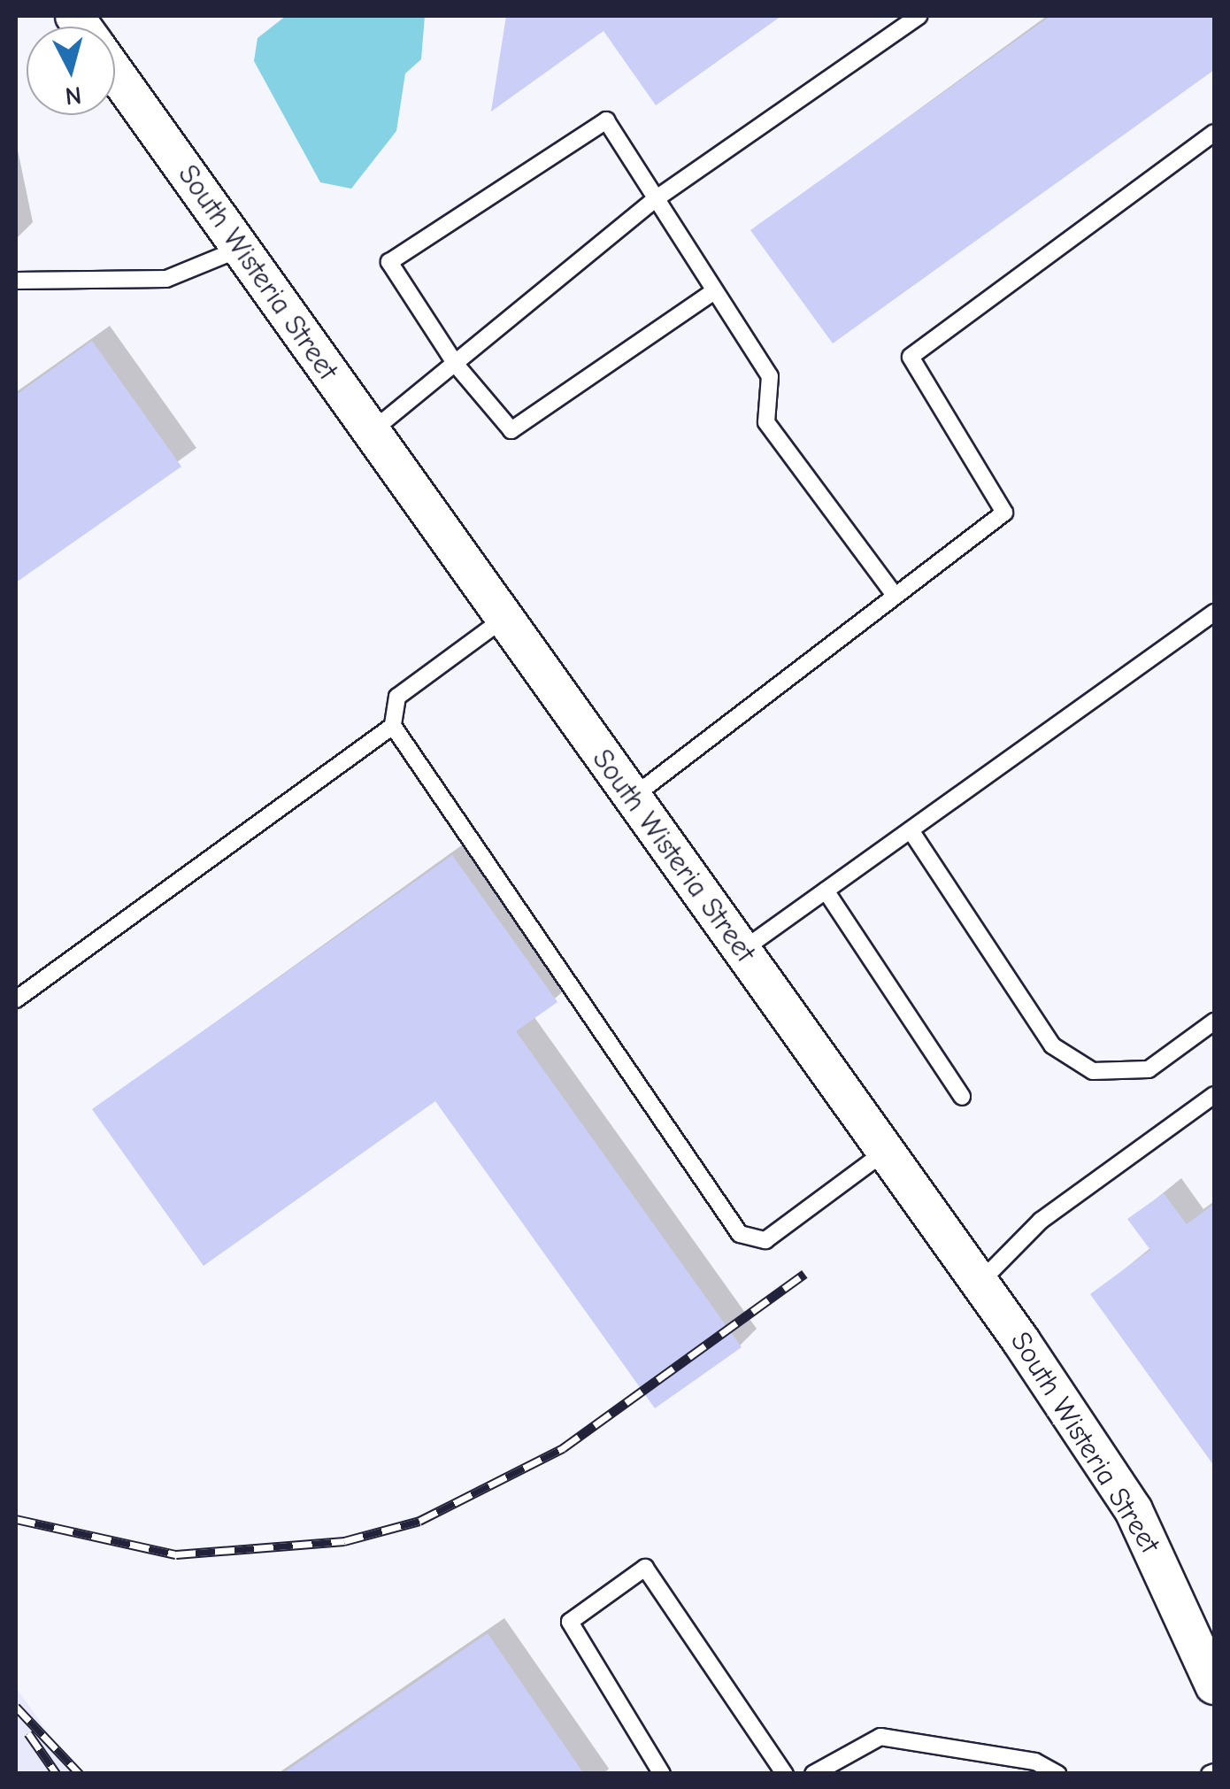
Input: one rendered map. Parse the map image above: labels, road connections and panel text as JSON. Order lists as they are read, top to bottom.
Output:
{
  "streets": {
    "street": ["South Wisteria Street"]
  },
  "north": "bottom"
}
